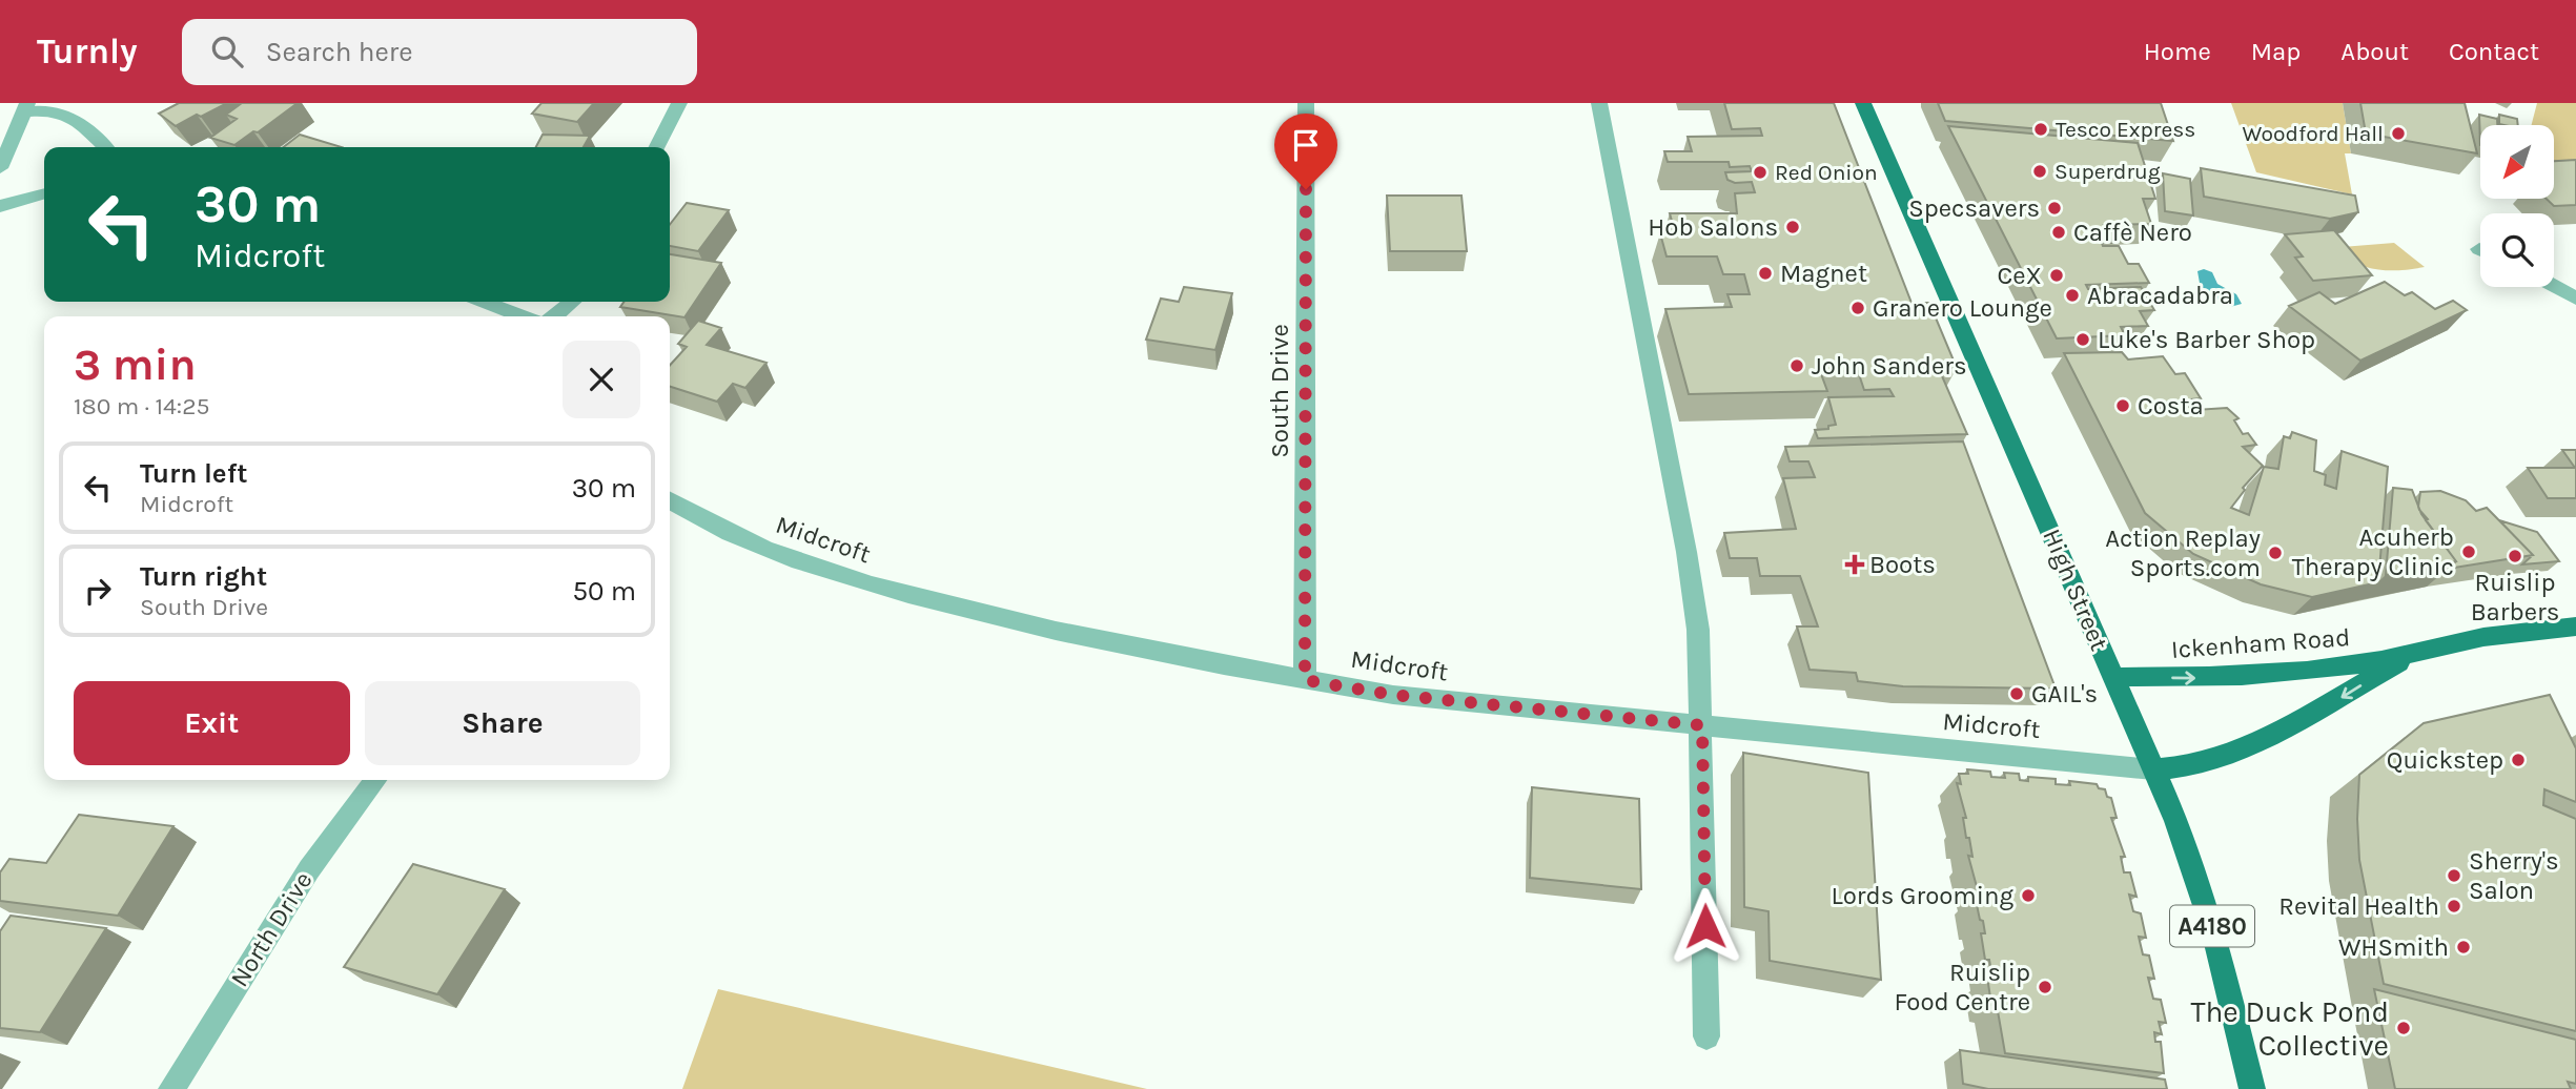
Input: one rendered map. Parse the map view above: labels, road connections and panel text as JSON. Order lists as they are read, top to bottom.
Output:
{
  "streets": {
    "main road": ["High Street", "Ickenham Road", "A4180"],
    "street": ["South Drive", "Midcroft", "North Drive"]
  },
  "crossings": [
    ["South Drive", "Midcroft"],
    ["Midcroft", "High Street"],
    ["Midcroft", "Ickenham Road"],
    ["High Street", "Ickenham Road"]
  ],
  "places": {
    "other": [
      "Tesco Express",
      "Woodford Hall",
      "Superdrug",
      "Red Onion",
      "Specsavers",
      "Hob Salons",
      "Caffè Nero",
      "Magnet",
      "CeX",
      "Abracadabra",
      "Granero Lounge",
      "Luke's Barber Shop",
      "John Sanders",
      "Costa",
      "Acuherb Therapy Clinic",
      "Action Replay Sports.com",
      "Ruislip Barbers",
      "GAIL's",
      "Quickstep",
      "Sherry's Salon",
      "Lords Grooming",
      "Revital Health",
      "WHSmith",
      "Ruislip Food Centre",
      "The Duck Pond Collective"
    ],
    "health": ["Boots"]
  },
  "north": "bottom left",
  "page": {
    "header": "Turnly",
    "search": "Search here",
    "nav": [
      "Home",
      "Map",
      "About",
      "Contact"
    ],
    "turn": ["30 m", "Midcroft"],
    "heading": ["3 min", "180 m · 14:25"],
    "list": [
      {
        "name": "Turn left",
        "note": "Midcroft",
        "value": "30 m"
      },
      {
        "name": "Turn right",
        "note": "South Drive",
        "value": "50 m"
      }
    ],
    "buttons": ["Exit", "Share"]
  }
}
